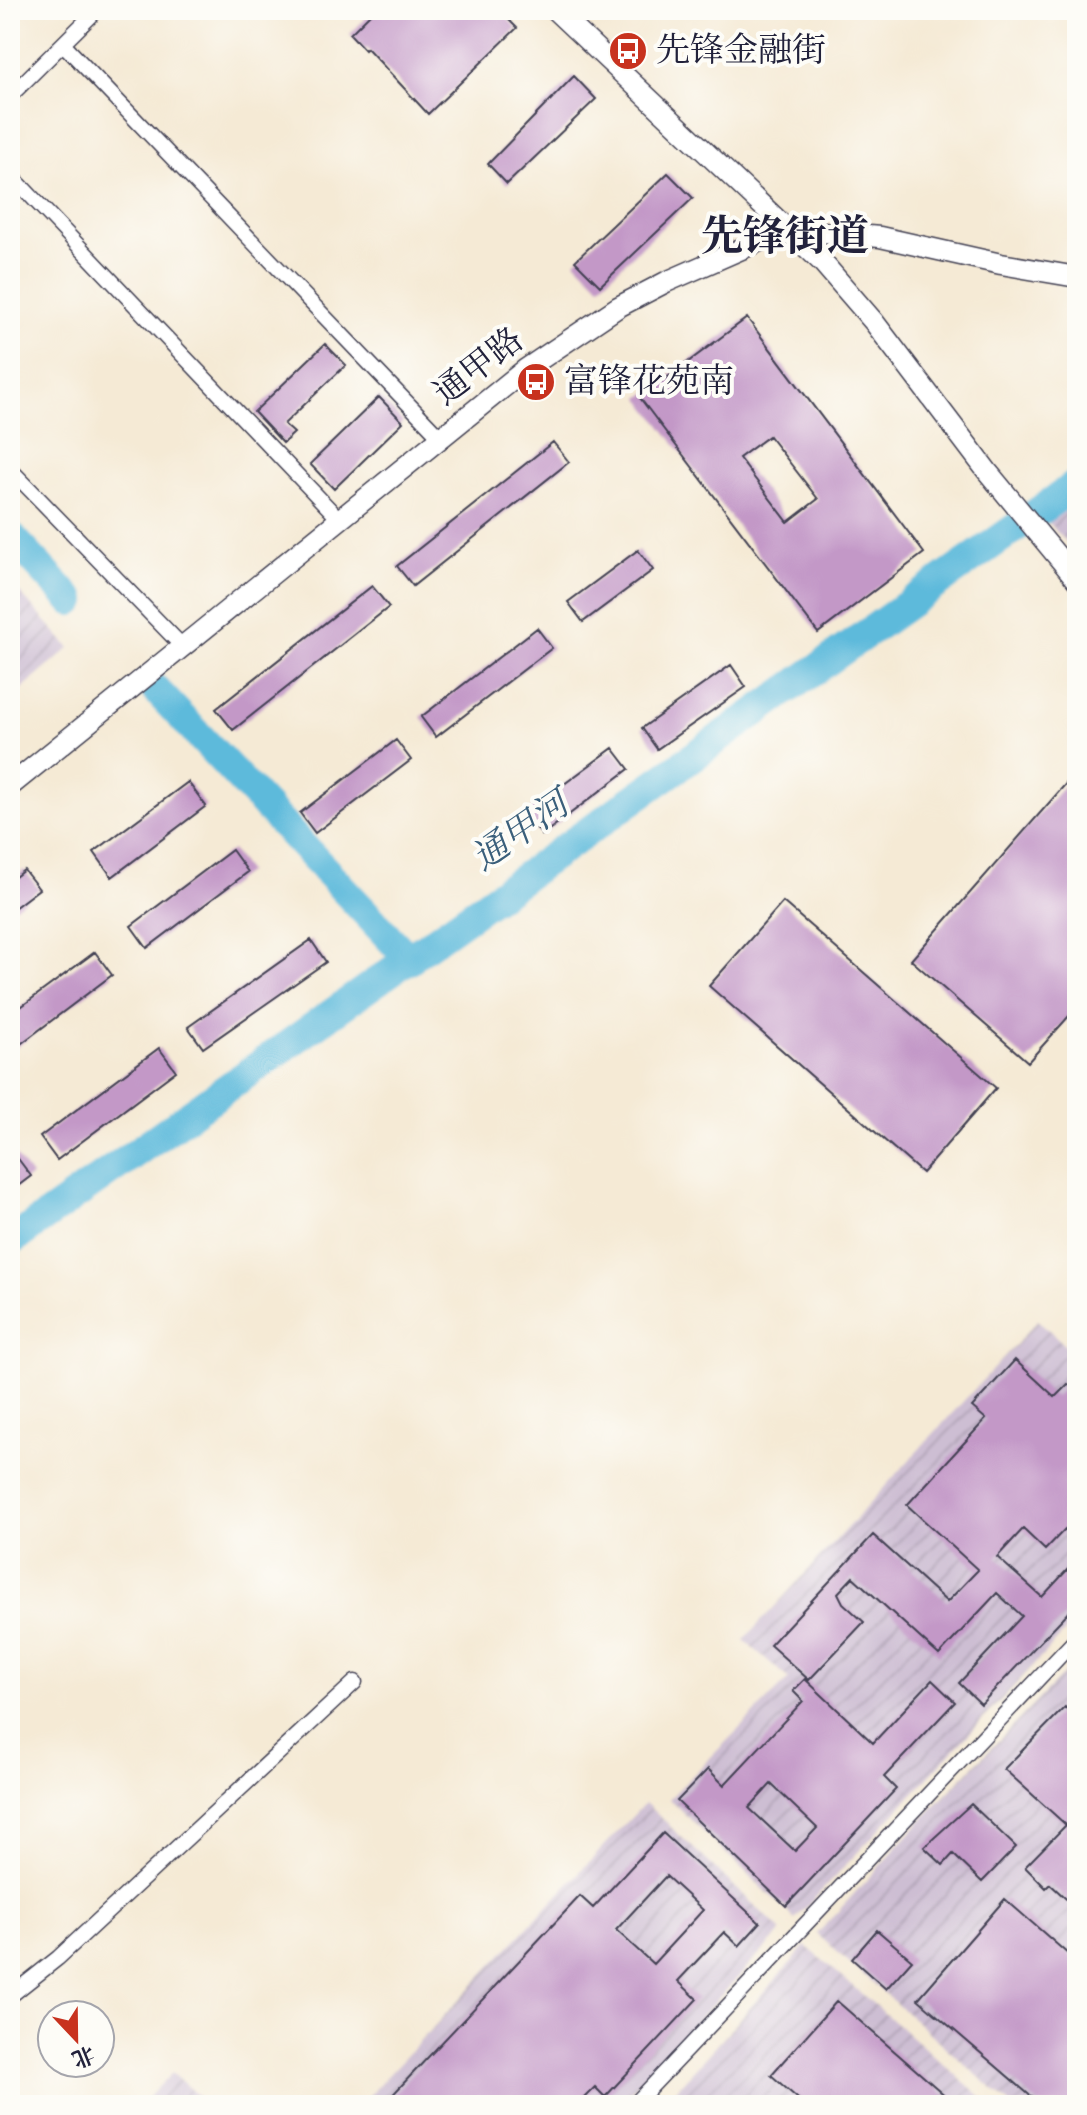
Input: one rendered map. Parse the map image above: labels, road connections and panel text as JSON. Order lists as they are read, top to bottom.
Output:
{
  "streets": {
    "street": ["通甲路"]
  },
  "districts": ["先锋街道"],
  "water": ["通甲河"],
  "places": {
    "bus stop": ["先锋金融街", "富锋花苑南"]
  },
  "north": "bottom"
}
